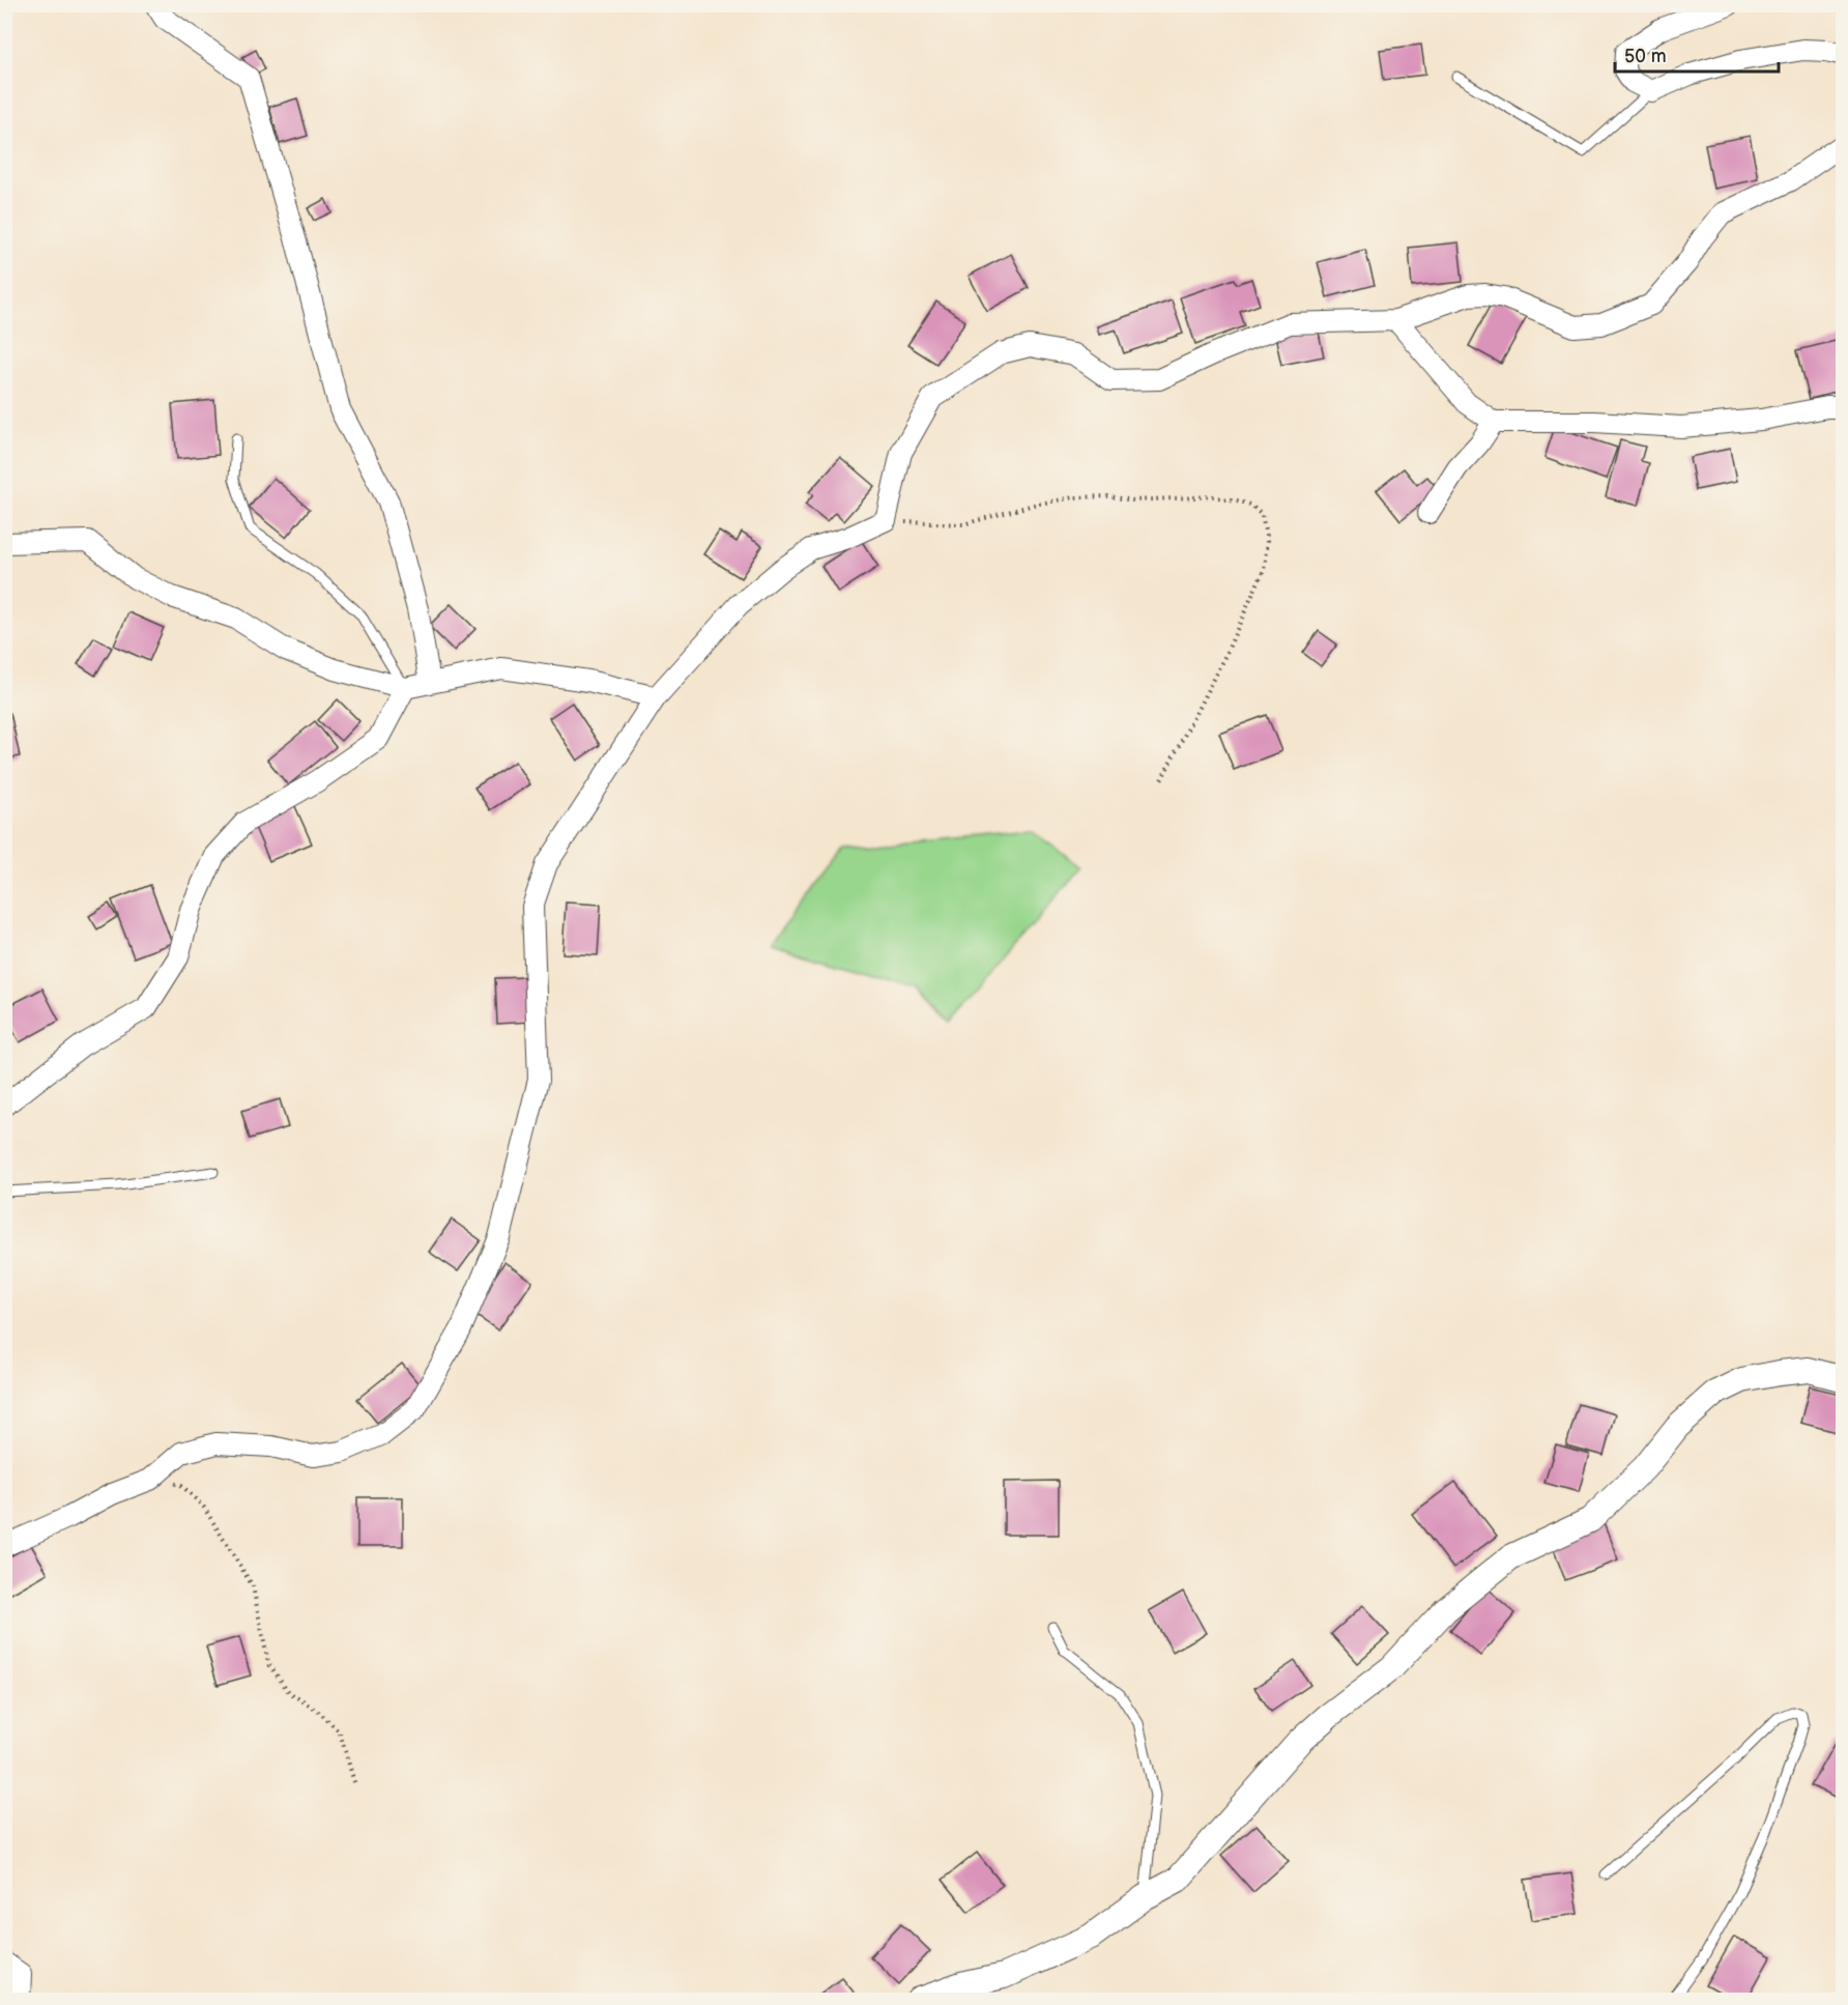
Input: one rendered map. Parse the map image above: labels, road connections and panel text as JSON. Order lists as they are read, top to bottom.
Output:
{
  "scale_bar": "50 m"
}
